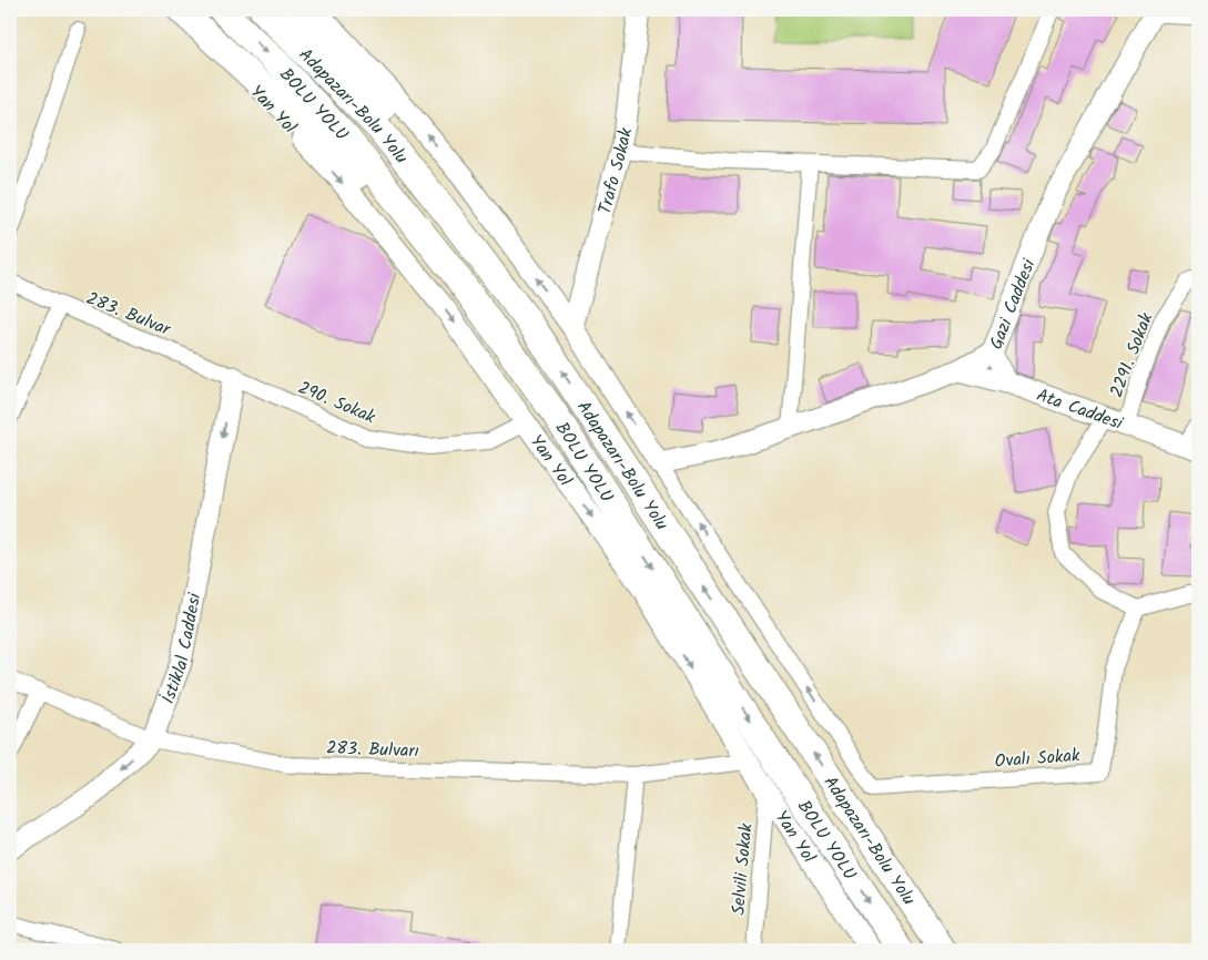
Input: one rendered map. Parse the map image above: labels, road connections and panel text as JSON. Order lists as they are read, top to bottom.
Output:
{
  "streets": {
    "highway": ["BOLU YOLU", "Adapazarı-Bolu Yolu"],
    "street": [
      "Yan Yol",
      "Trafo Sokak",
      "Gazi Caddesi",
      "283. Bulvar",
      "2291. Sokak",
      "290. Sokak",
      "Ata Caddesi",
      "İstiklal Caddesi",
      "283. Bulvarı",
      "Ovalı Sokak",
      "Selvili Sokak"
    ]
  },
  "crossings": [
    ["Yan Yol", "290. Sokak"],
    ["Yan Yol", "283. Bulvarı"],
    ["Yan Yol", "Selvili Sokak"],
    ["Gazi Caddesi", "Ata Caddesi"],
    ["Gazi Caddesi", "Ovalı Sokak"],
    ["283. Bulvar", "290. Sokak"],
    ["283. Bulvar", "İstiklal Caddesi"],
    ["2291. Sokak", "Ata Caddesi"],
    ["2291. Sokak", "Ovalı Sokak"],
    ["290. Sokak", "İstiklal Caddesi"],
    ["İstiklal Caddesi", "283. Bulvarı"]
  ],
  "one_way": ["Adapazarı-Bolu Yolu", "İstiklal Caddesi"]
}
